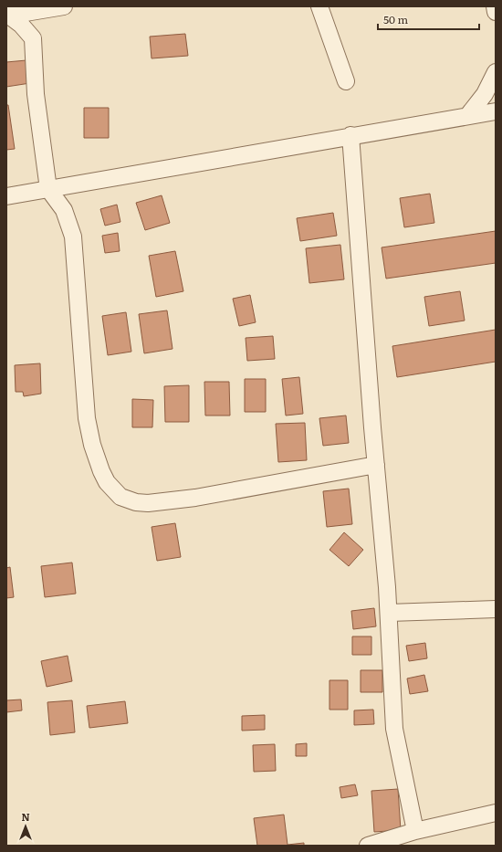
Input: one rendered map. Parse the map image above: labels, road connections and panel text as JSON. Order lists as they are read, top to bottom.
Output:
{
  "scale_bar": "50 m",
  "north": "top"
}
